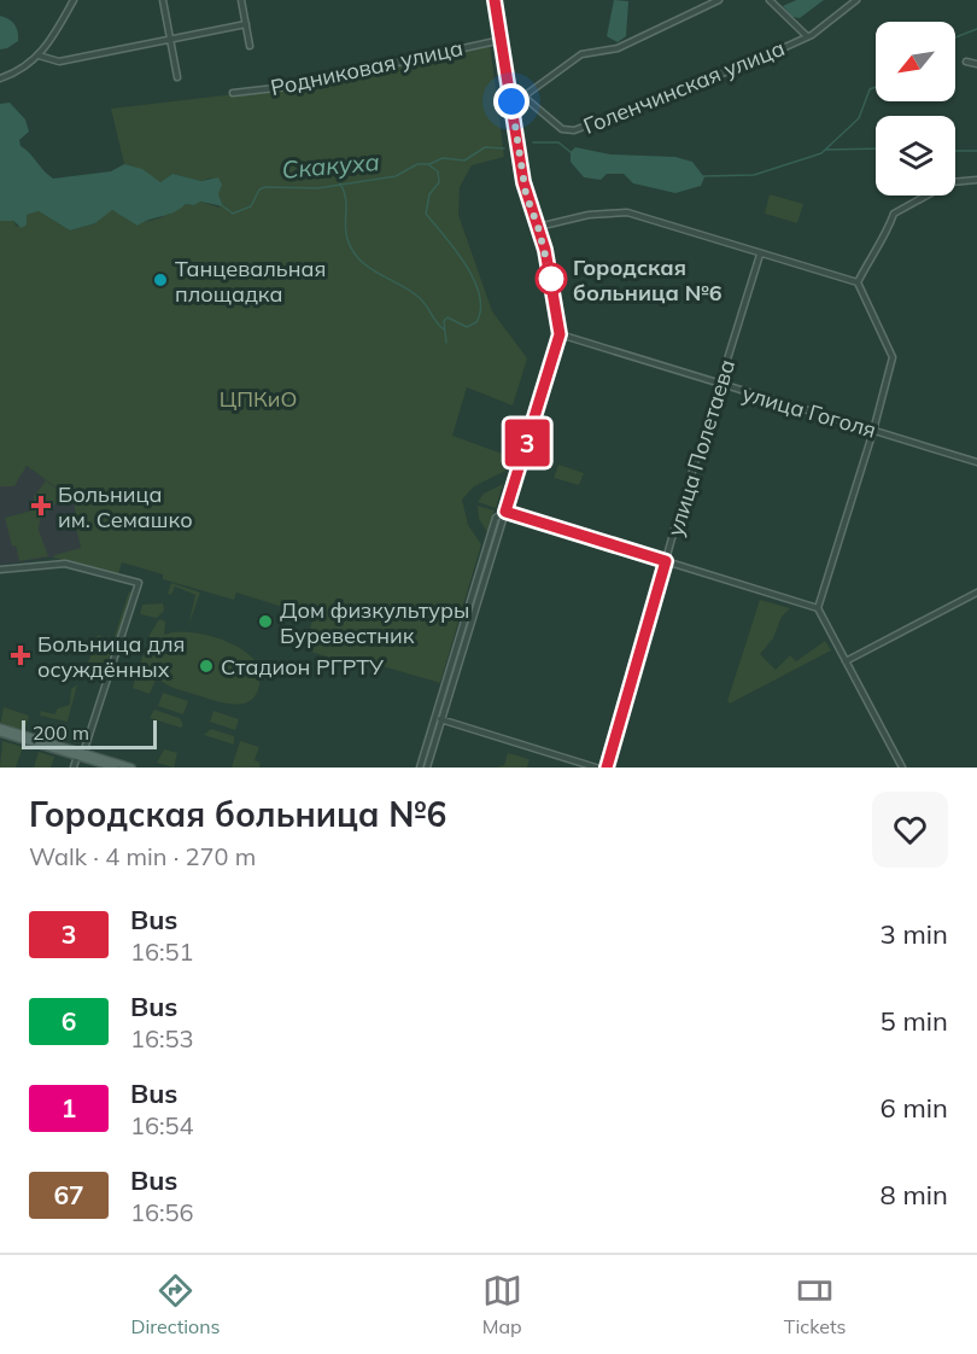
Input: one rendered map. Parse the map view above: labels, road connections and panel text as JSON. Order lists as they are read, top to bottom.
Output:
{
  "streets": {
    "street": [
      "Родниковая улица",
      "Голенчинская улица",
      "улица Гоголя",
      "улица Полетаева"
    ]
  },
  "crossings": [
    ["улица Гоголя", "улица Полетаева"]
  ],
  "water": ["Скакуха"],
  "parks": ["ЦПКиО"],
  "places": {
    "other": [
      "Городская больница №6",
      "Танцевальная площадка",
      "Дом физкультуры Буревестник",
      "Стадион РГРТУ"
    ],
    "health": ["Больница им. Семашко", "Больница для осуждённых"]
  },
  "lines": ["bus line 3"],
  "scale_bar": "200 m",
  "north": "bottom left",
  "page": {
    "on_map": "3",
    "scale": "200 m",
    "heading": ["Городская больница №6", "Walk · 4 min · 270 m"],
    "list": [
      {
        "mark": "3",
        "name": "Bus",
        "note": "16:51",
        "value": "3 min"
      },
      {
        "mark": "6",
        "name": "Bus",
        "note": "16:53",
        "value": "5 min"
      },
      {
        "mark": "1",
        "name": "Bus",
        "note": "16:54",
        "value": "6 min"
      },
      {
        "mark": "67",
        "name": "Bus",
        "note": "16:56",
        "value": "8 min"
      }
    ],
    "tabs": ["Directions", "Map", "Tickets"]
  }
}
